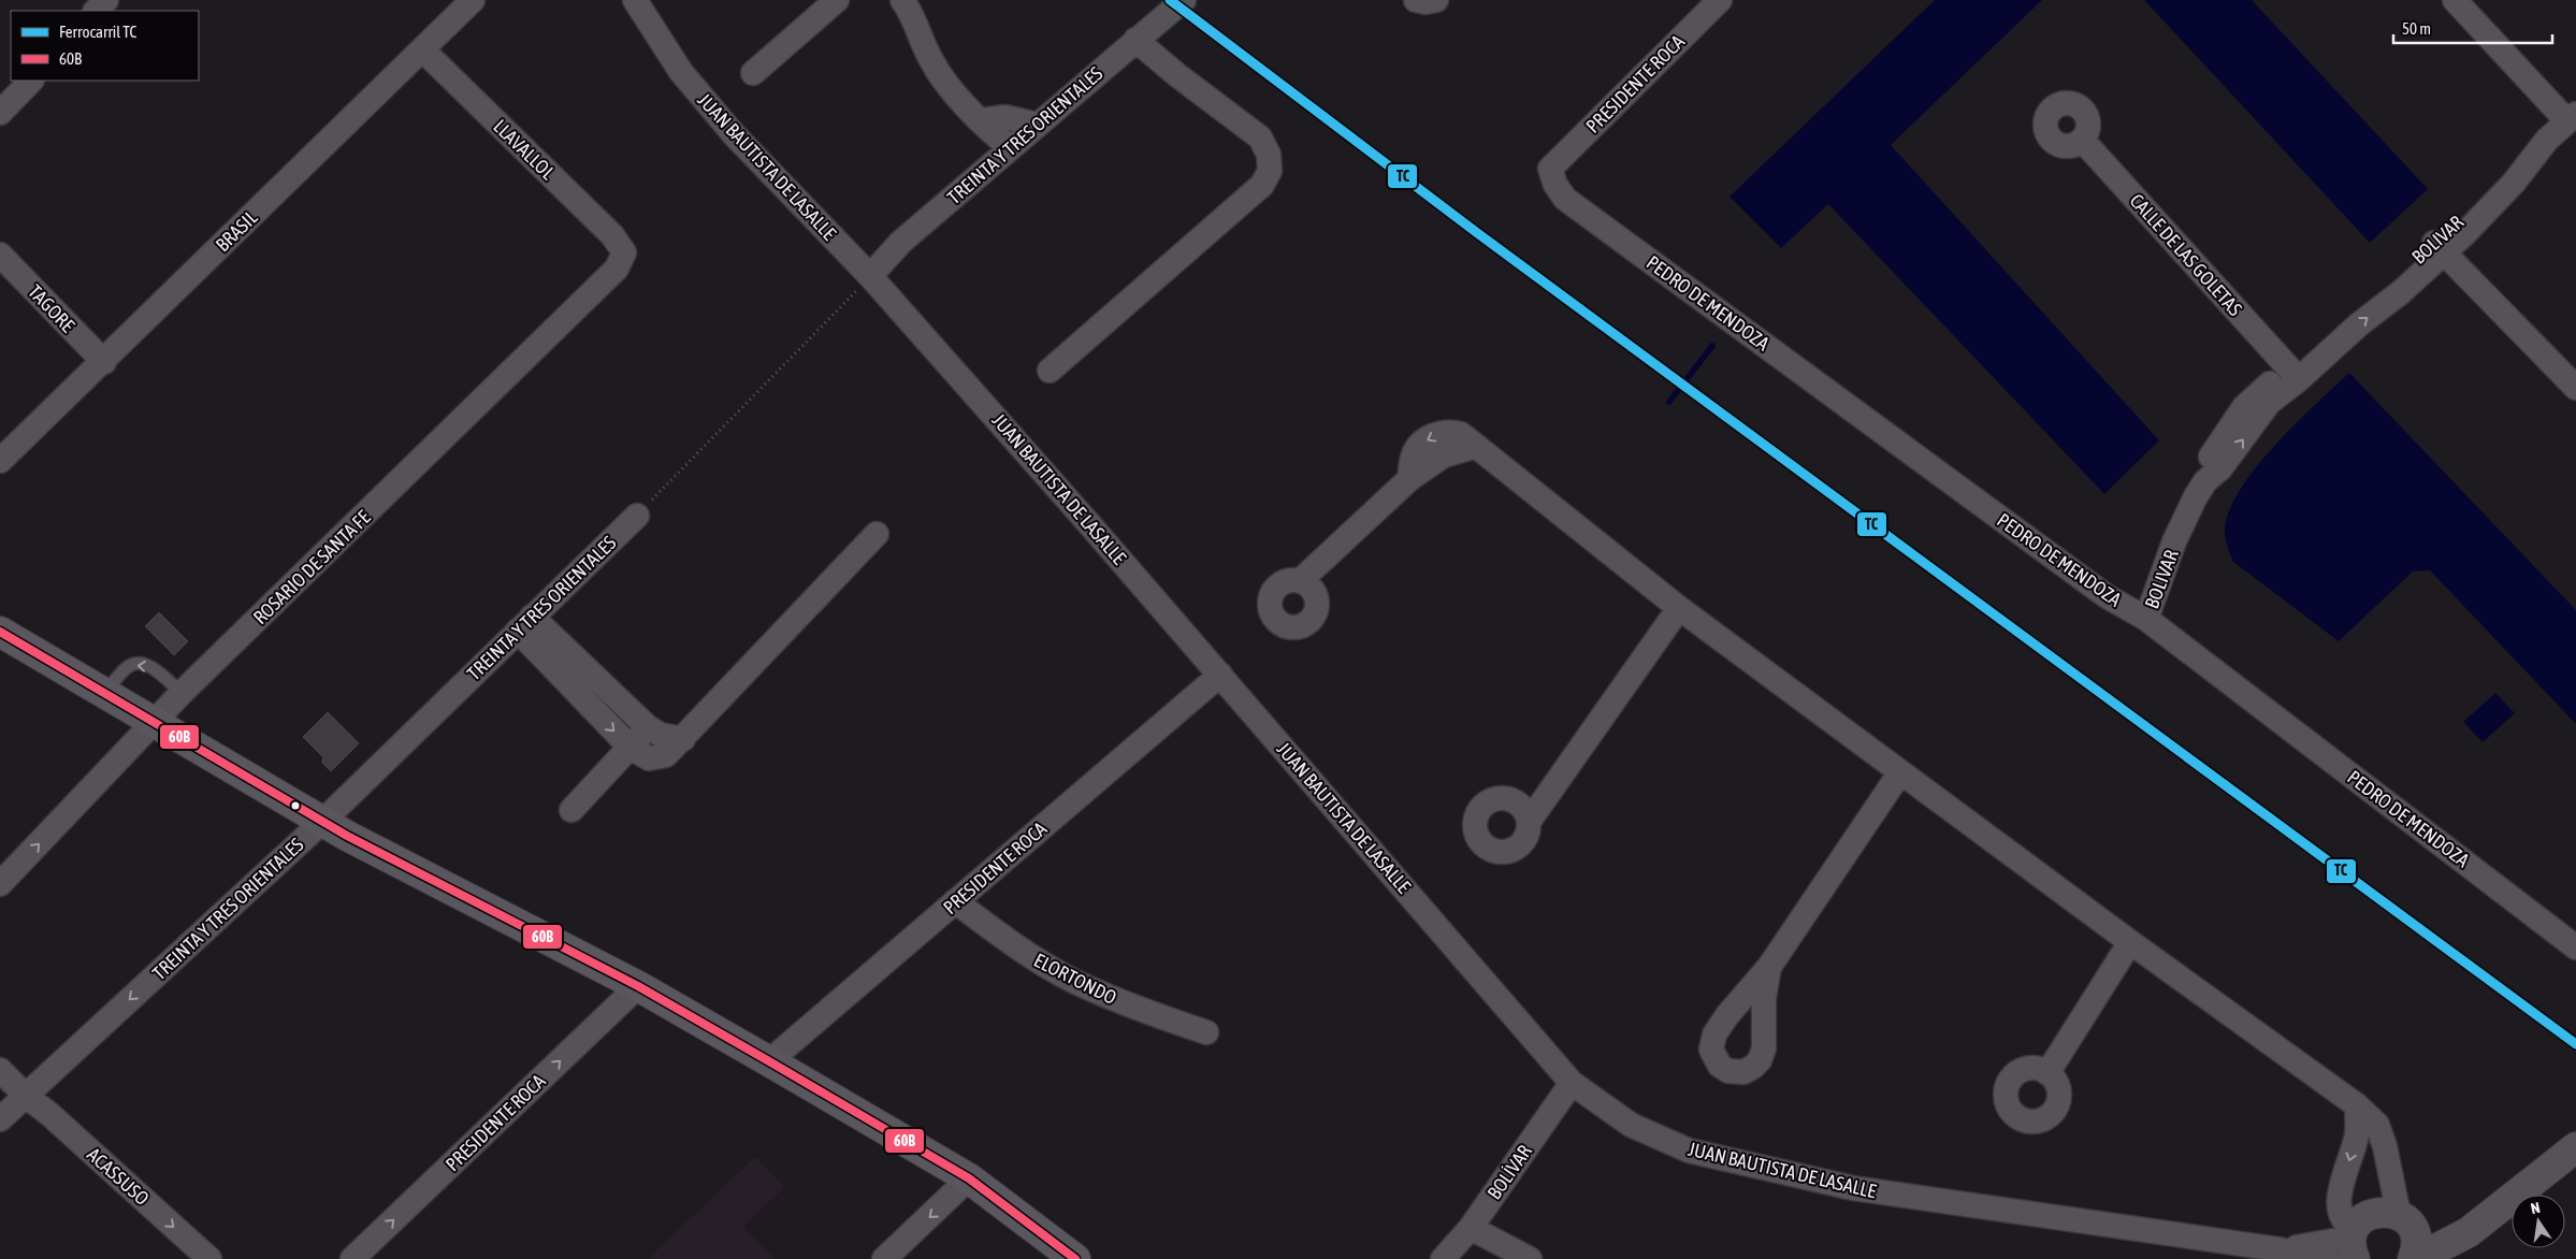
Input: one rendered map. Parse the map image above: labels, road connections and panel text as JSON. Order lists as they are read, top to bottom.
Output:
{
  "streets": {
    "street": [
      "PRESIDENTE ROCA",
      "TREINTA Y TRES ORIENTALES",
      "LLAVALLOL",
      "JUAN BAUTISTA DE LASALLE",
      "BRASIL",
      "BOLIVAR",
      "CALLE DE LAS GOLETAS",
      "PEDRO DE MENDOZA",
      "TAGORE",
      "ROSARIO DE SANTA FE",
      "ELORTONDO",
      "BOLÍVAR",
      "ACASSUSO"
    ]
  },
  "crossings": [
    ["PRESIDENTE ROCA", "JUAN BAUTISTA DE LASALLE"],
    ["PRESIDENTE ROCA", "PEDRO DE MENDOZA"],
    ["PRESIDENTE ROCA", "ELORTONDO"],
    ["TREINTA Y TRES ORIENTALES", "JUAN BAUTISTA DE LASALLE"],
    ["TREINTA Y TRES ORIENTALES", "ACASSUSO"],
    ["LLAVALLOL", "BRASIL"],
    ["LLAVALLOL", "ROSARIO DE SANTA FE"],
    ["JUAN BAUTISTA DE LASALLE", "BOLÍVAR"],
    ["BRASIL", "TAGORE"],
    ["BOLIVAR", "CALLE DE LAS GOLETAS"],
    ["BOLIVAR", "PEDRO DE MENDOZA"]
  ],
  "one_way": ["ACASSUSO"],
  "lines": ["rail line TC", "transit line 60B"],
  "legend": ["Ferrocarril TC", "60B"],
  "scale_bar": "50 m",
  "north": "top"
}
